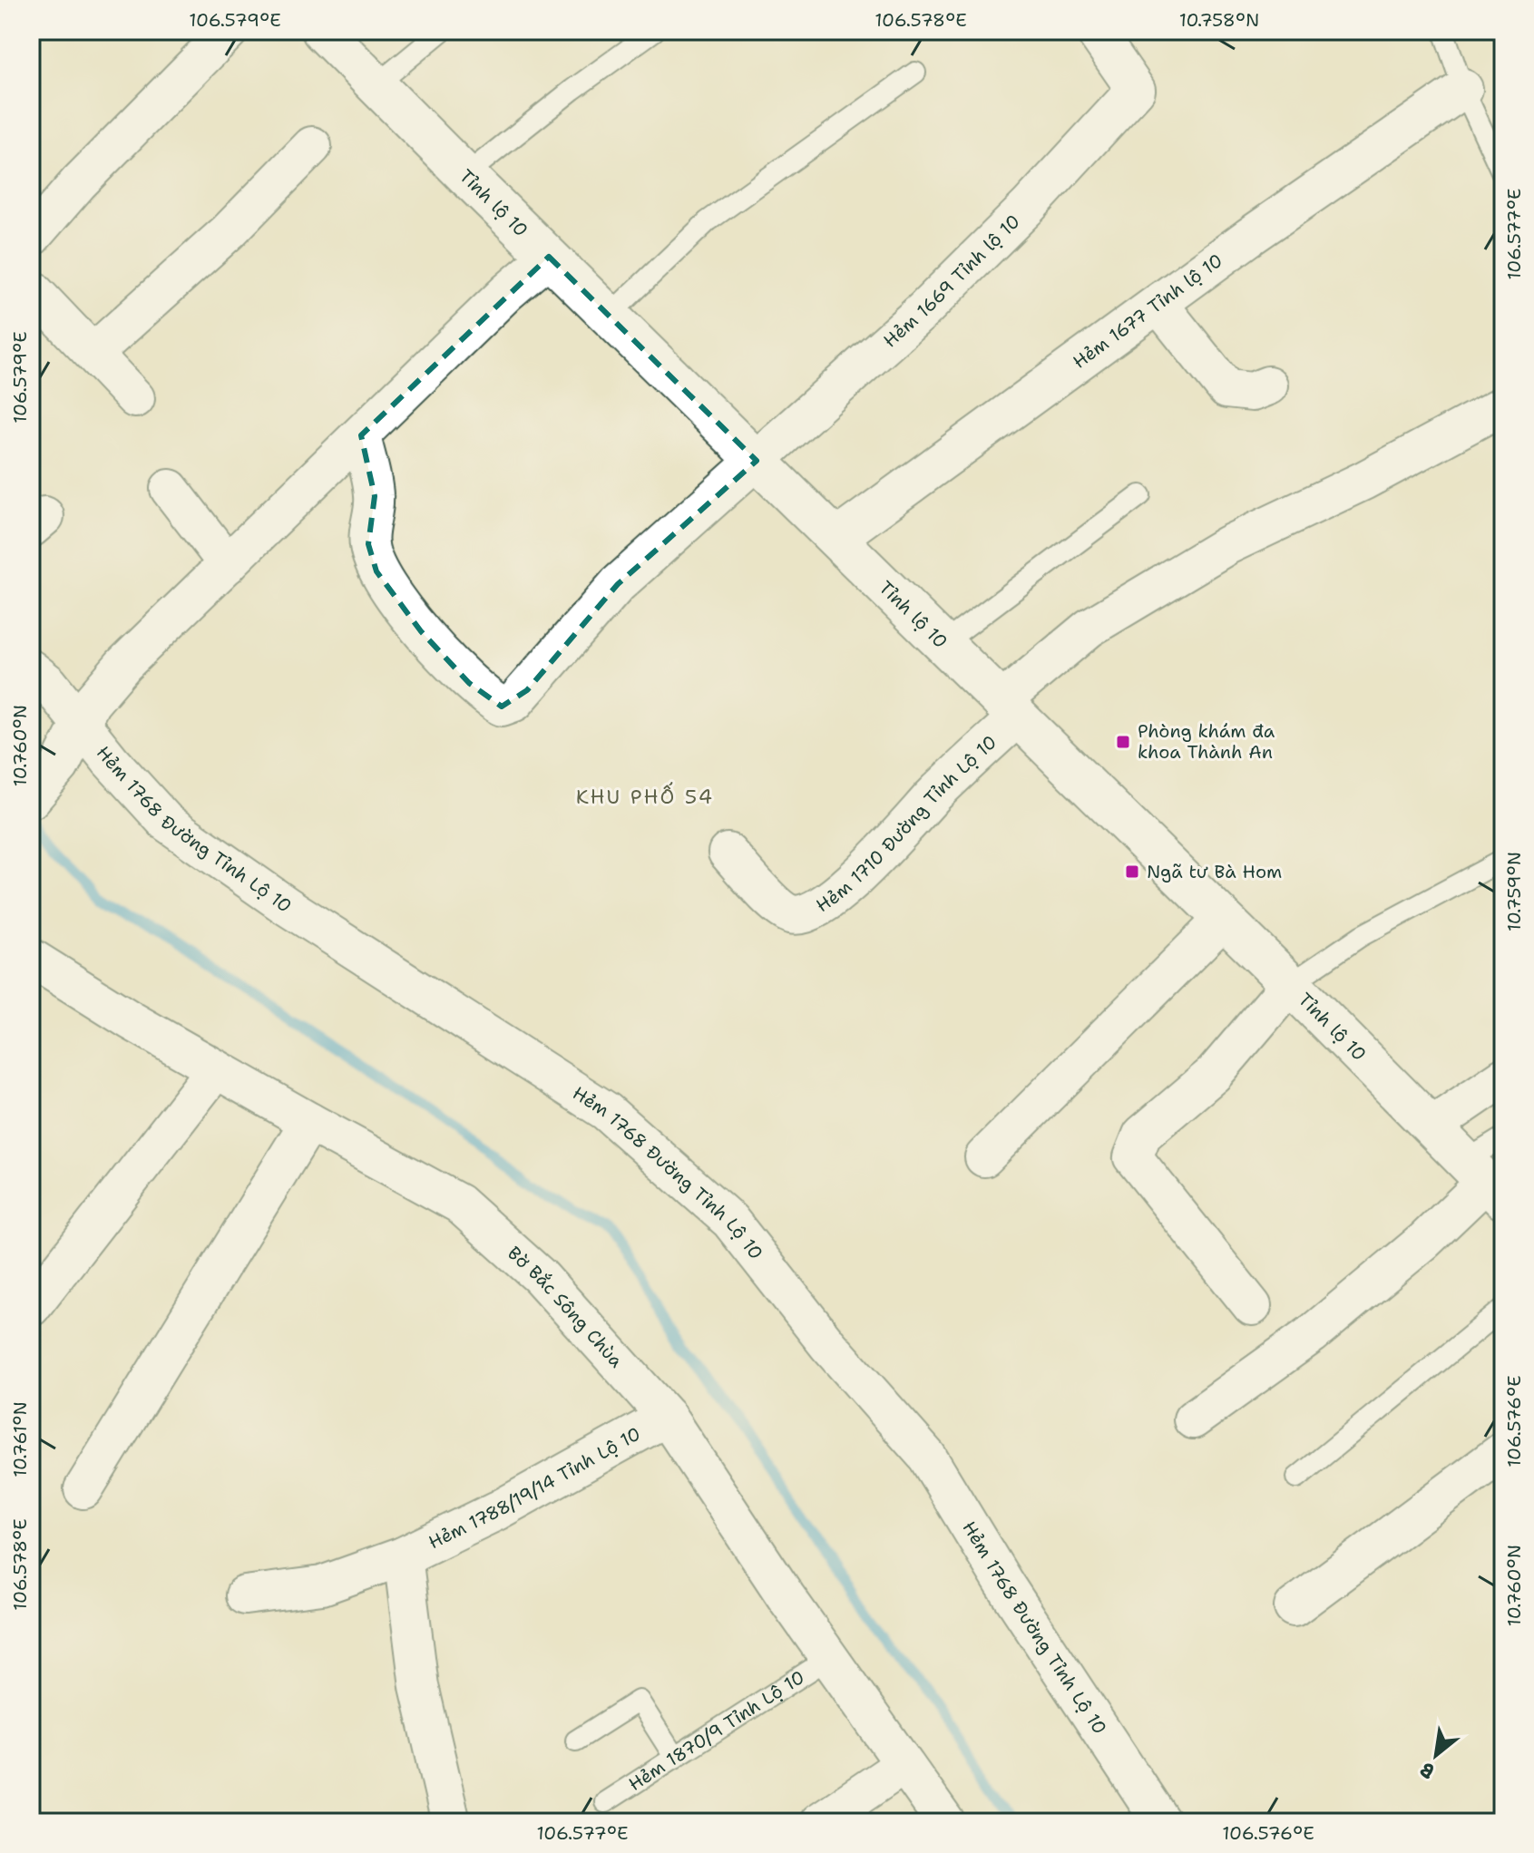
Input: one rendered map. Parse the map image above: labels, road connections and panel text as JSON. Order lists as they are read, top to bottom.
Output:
{
  "streets": {
    "main road": ["Tỉnh lộ 10"],
    "street": [
      "Hẻm 1669 Tỉnh lộ 10",
      "Hẻm 1677 Tỉnh lộ 10",
      "Hẻm 1710 Đường Tỉnh Lộ 10",
      "Hẻm 1768 Đường Tỉnh Lộ 10",
      "Bờ Bắc Sông Chùa",
      "Hẻm 1788/19/14 Tỉnh Lộ 10"
    ],
    "lane": ["Hẻm 1870/9 Tỉnh Lộ 10"]
  },
  "crossings": [
    ["Tỉnh lộ 10", "Hẻm 1669 Tỉnh lộ 10"],
    ["Tỉnh lộ 10", "Hẻm 1677 Tỉnh lộ 10"],
    ["Tỉnh lộ 10", "Hẻm 1710 Đường Tỉnh Lộ 10"],
    ["Bờ Bắc Sông Chùa", "Hẻm 1788/19/14 Tỉnh Lộ 10"],
    ["Bờ Bắc Sông Chùa", "Hẻm 1870/9 Tỉnh Lộ 10"]
  ],
  "districts": ["KHU PHỐ 54"],
  "places": {
    "transit": ["Phòng khám đa khoa Thành An", "Ngã tư Bà Hom"]
  },
  "north": "bottom left",
  "coordinates": [
    "106.579°E",
    "106.578°E",
    "10.758°N",
    "106.577°E",
    "10.760°N",
    "10.759°N",
    "106.576°E",
    "10.761°N"
  ]
}
